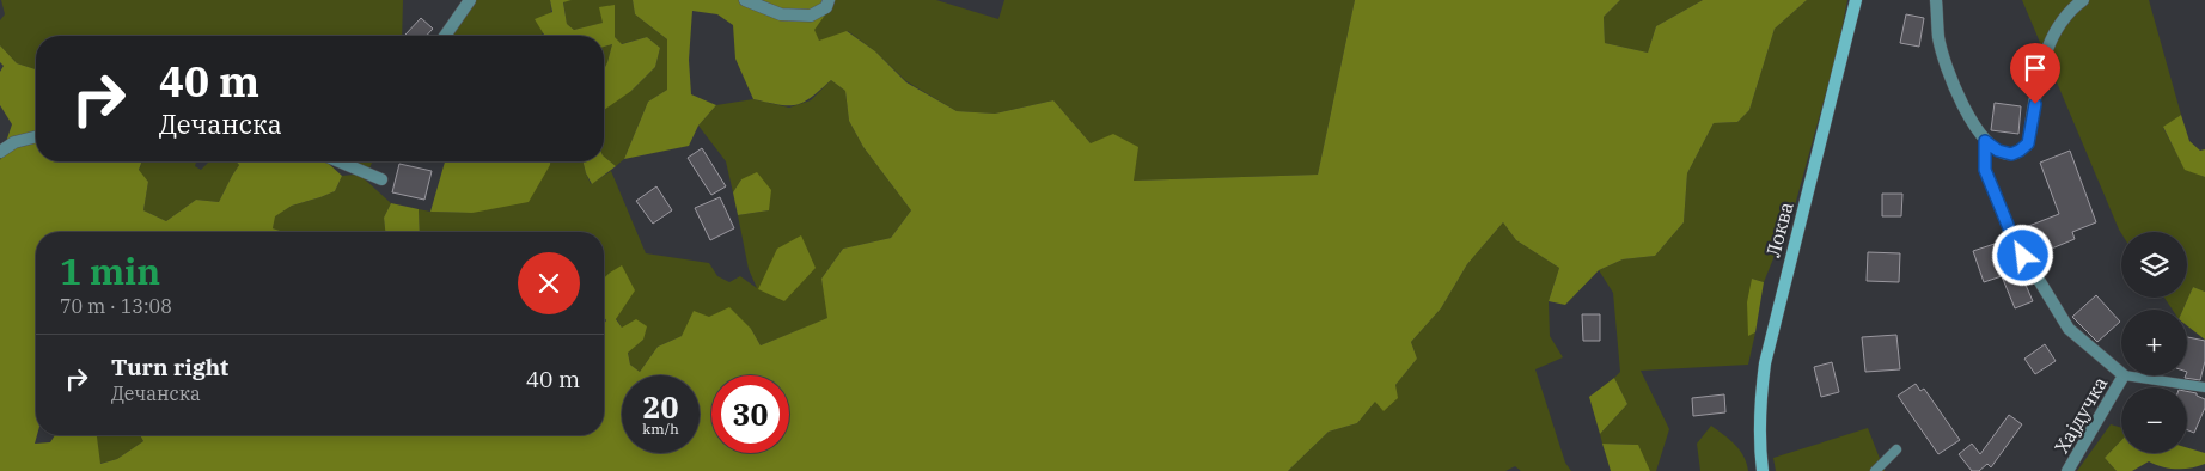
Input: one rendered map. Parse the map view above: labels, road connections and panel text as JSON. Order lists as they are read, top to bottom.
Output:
{
  "streets": {
    "main road": ["Локва"],
    "street": ["Хајдучка"]
  },
  "page": {
    "turn": ["40 m", "Дечанска"],
    "map_buttons": ["+", "−"],
    "heading": ["1 min", "70 m · 13:08"],
    "list": [
      {
        "name": "Turn right",
        "note": "Дечанска",
        "value": "40 m"
      }
    ],
    "speed": "20 km/h",
    "limit": "30"
  }
}
